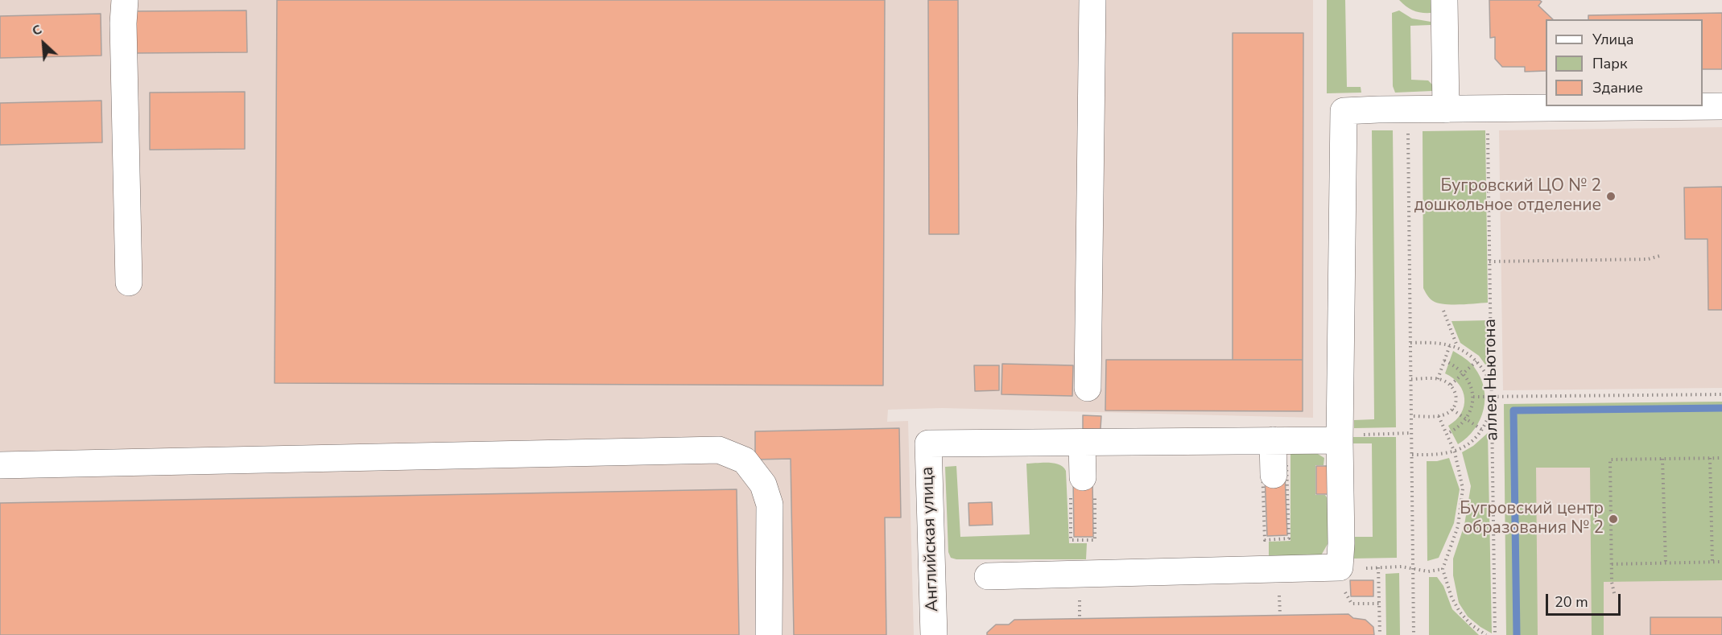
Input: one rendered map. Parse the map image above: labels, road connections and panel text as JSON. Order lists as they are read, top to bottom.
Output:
{
  "streets": {
    "street": ["Английская улица"],
    "path": ["аллея Ньютона"]
  },
  "places": ["Бугровский ЦО № 2 дошкольное отделение", "Бугровский центр образования № 2"],
  "legend": ["Улица", "Парк", "Здание"],
  "scale_bar": "20 m",
  "north": "top left"
}
